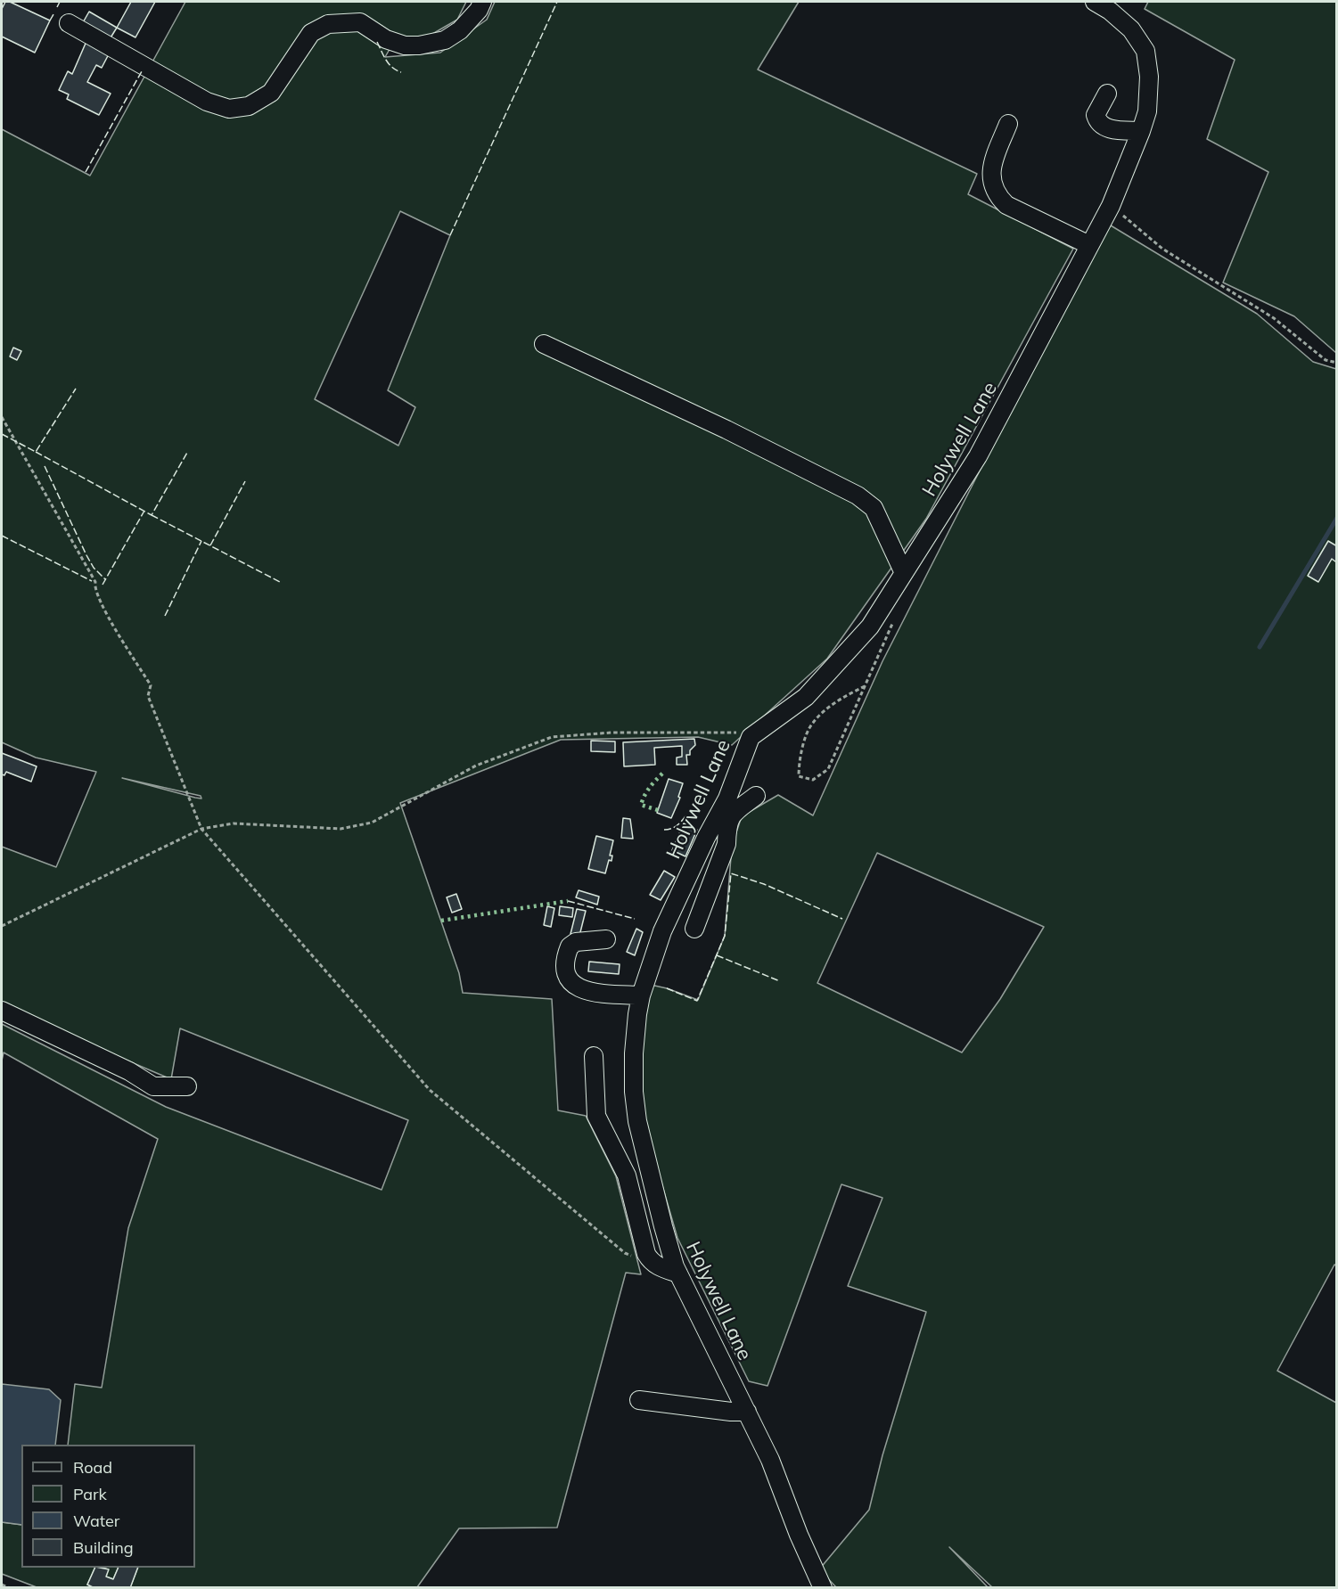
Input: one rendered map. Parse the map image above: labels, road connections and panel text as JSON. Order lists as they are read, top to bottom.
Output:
{
  "streets": {
    "street": ["Holywell Lane"]
  },
  "legend": [
    "Road",
    "Park",
    "Water",
    "Building"
  ]
}
